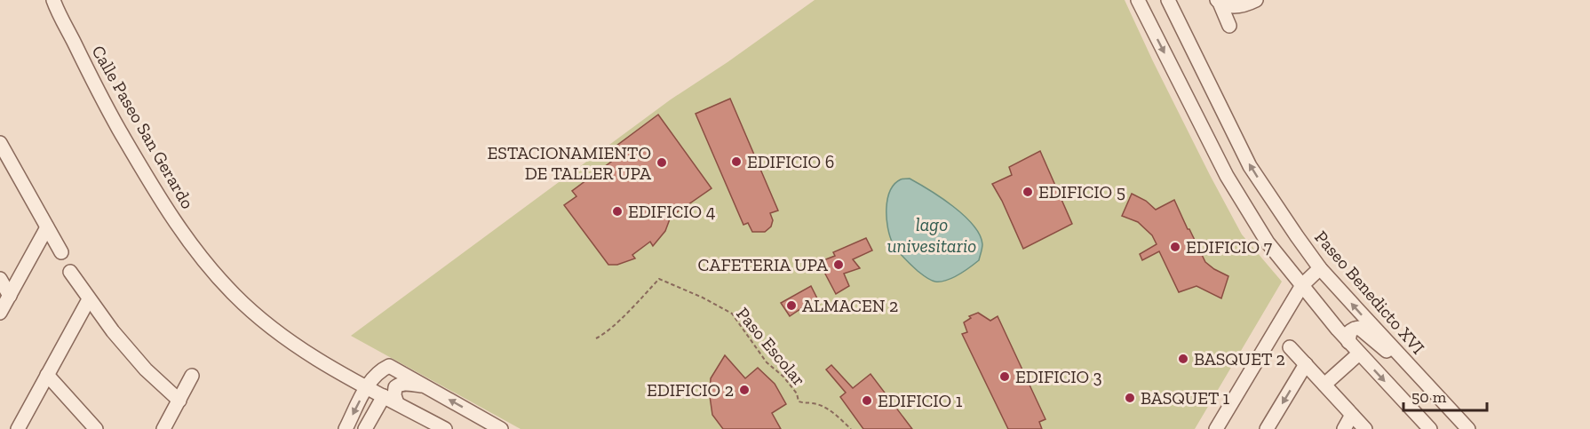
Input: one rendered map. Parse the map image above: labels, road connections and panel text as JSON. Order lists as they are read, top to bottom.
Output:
{
  "streets": {
    "street": ["Calle Paseo San Gerardo", "Paseo Benedicto XVI"],
    "path": ["Paso Escolar"]
  },
  "water": ["lago univesitario"],
  "places": [
    "EDIFICIO 6",
    "ESTACIONAMIENTO DE TALLER UPA",
    "EDIFICIO 5",
    "EDIFICIO 4",
    "EDIFICIO 7",
    "CAFETERIA UPA",
    "ALMACEN 2",
    "BASQUET 2",
    "EDIFICIO 3",
    "EDIFICIO 2",
    "BASQUET 1",
    "EDIFICIO 1"
  ],
  "scale_bar": "50 m"
}
